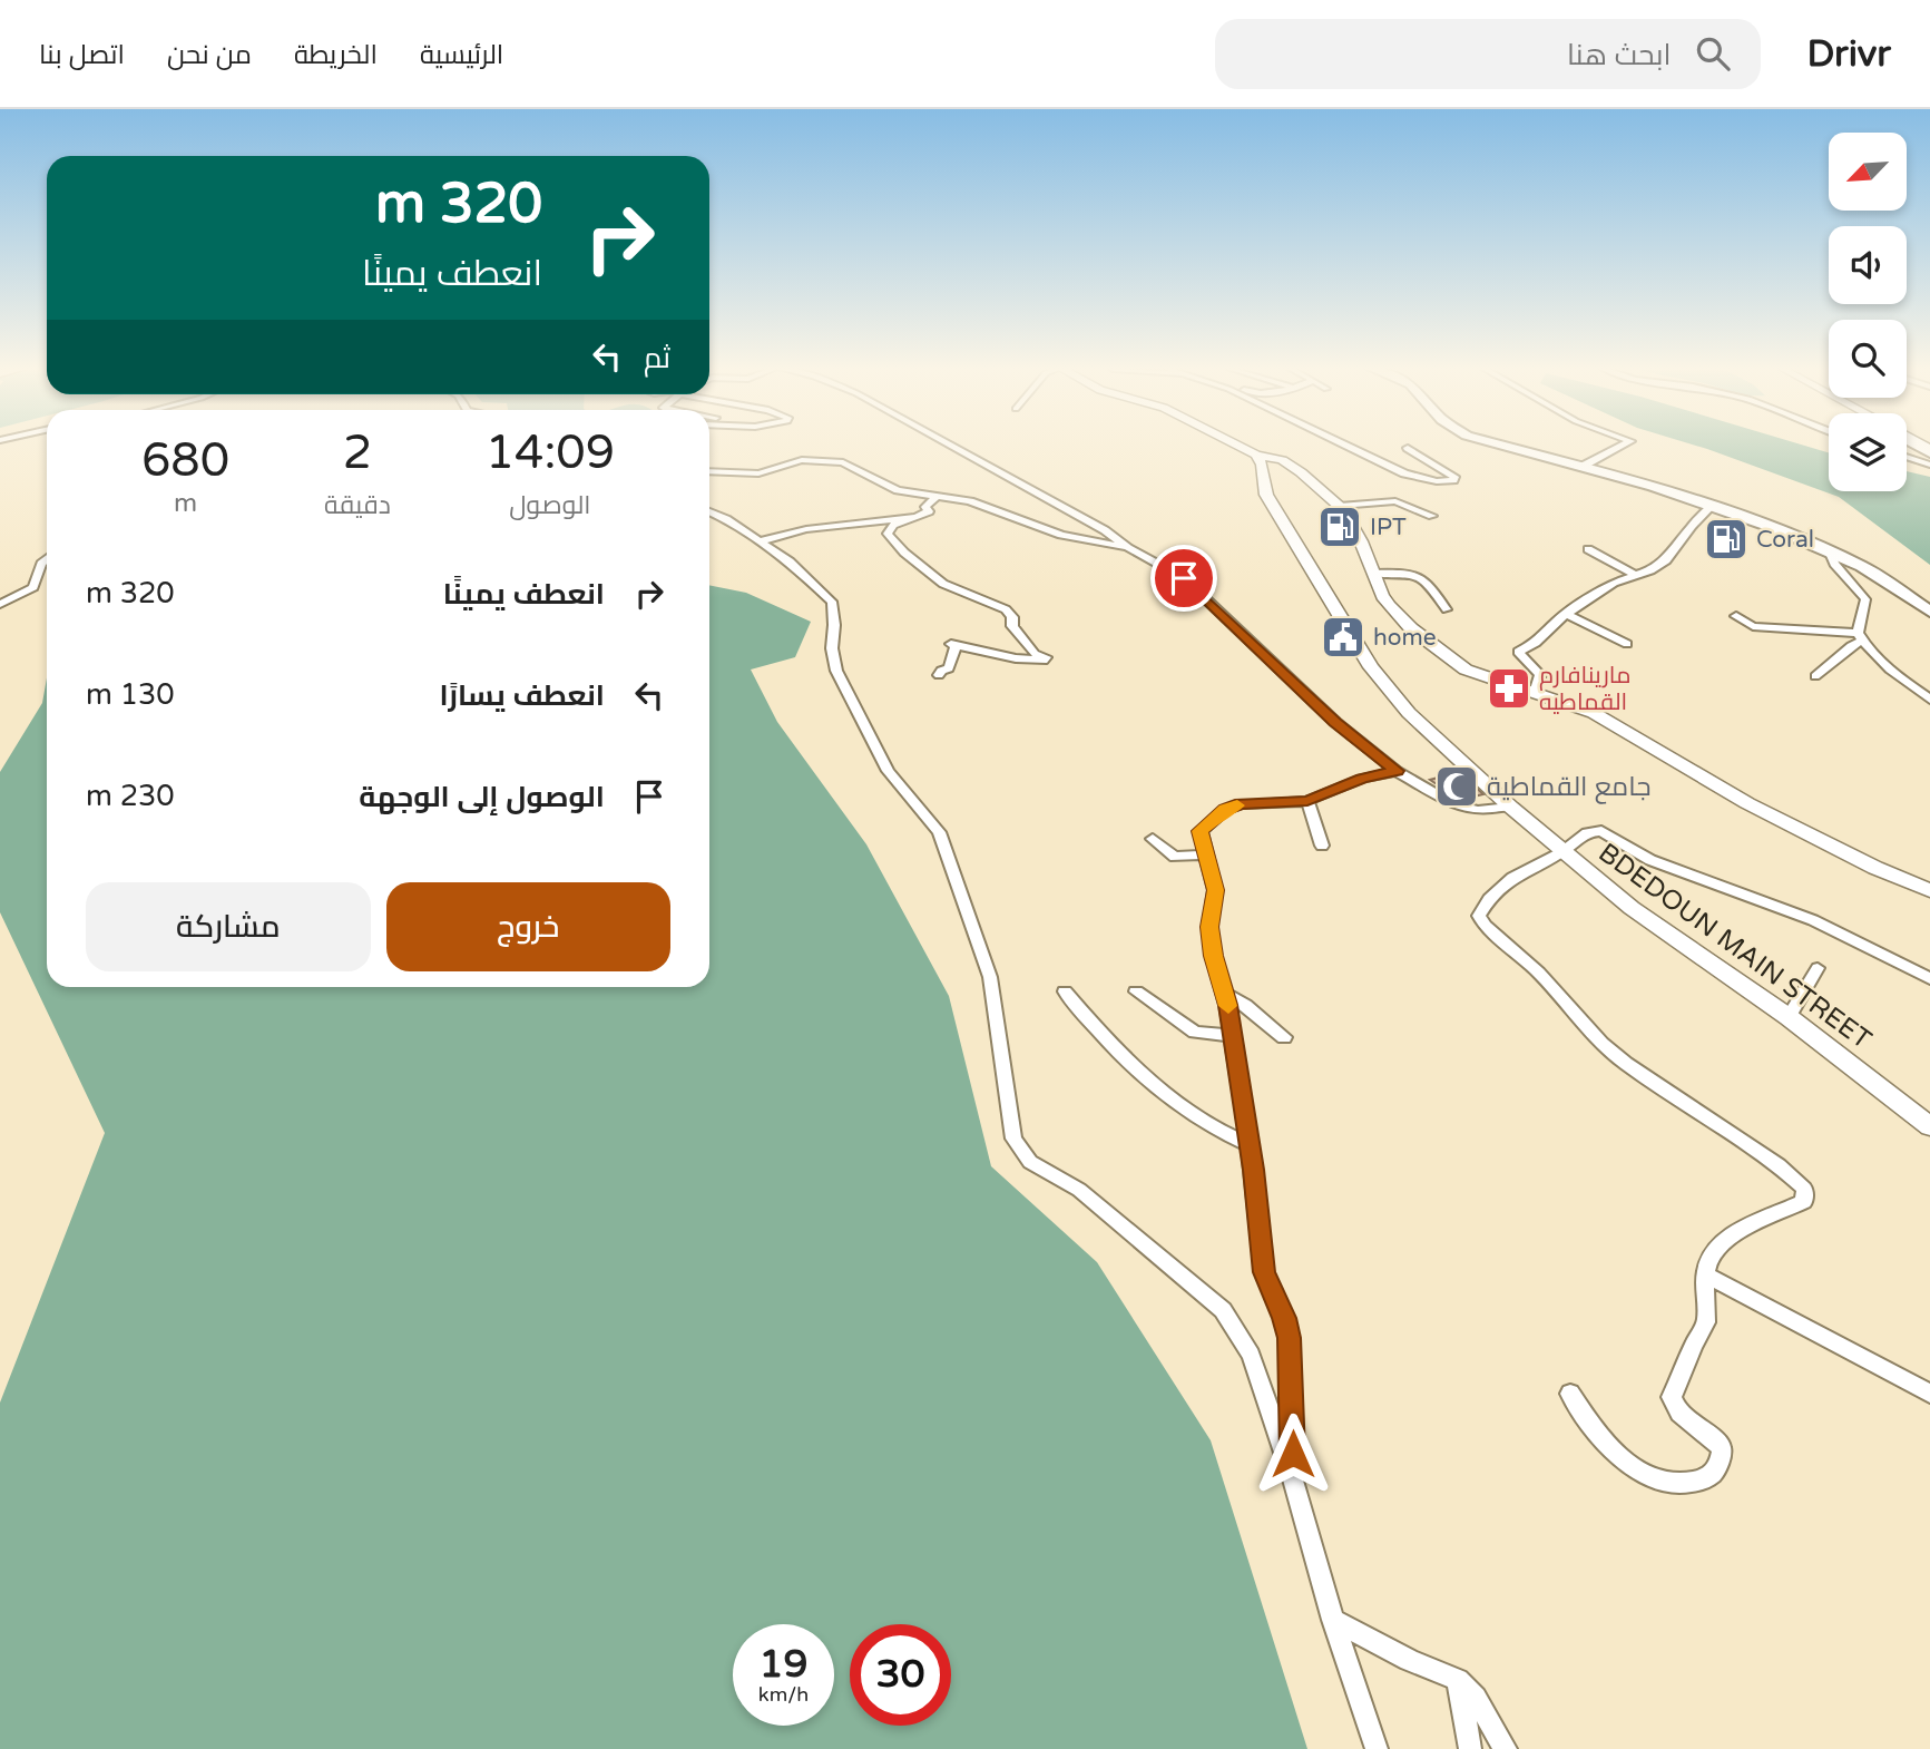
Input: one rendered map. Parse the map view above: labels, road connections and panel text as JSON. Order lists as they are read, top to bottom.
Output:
{
  "streets": {
    "main road": ["BDEDOUN MAIN STREET"]
  },
  "places": {
    "fuel station": ["IPT", "Coral"],
    "public building": ["home"],
    "pharmacy": ["مارينافارم القماطيه"],
    "mosque": ["جامع القماطية"]
  },
  "north": "bottom left",
  "page": {
    "header": "Drivr",
    "search": "ابحث هنا",
    "nav": [
      "الرئيسية",
      "الخريطة",
      "من نحن",
      "اتصل بنا"
    ],
    "turn": ["320 m", "انعطف يمينًا"],
    "then": "ثم",
    "eta": [
      "14:09",
      "الوصول",
      "2",
      "دقيقة",
      "680",
      "m"
    ],
    "list": [
      {
        "name": "انعطف يمينًا",
        "value": "320 m"
      },
      {
        "name": "انعطف يسارًا",
        "value": "130 m"
      },
      {
        "name": "الوصول إلى الوجهة",
        "value": "230 m"
      }
    ],
    "buttons": ["خروج", "مشاركة"],
    "speed": "19 km/h",
    "limit": "30"
  }
}
